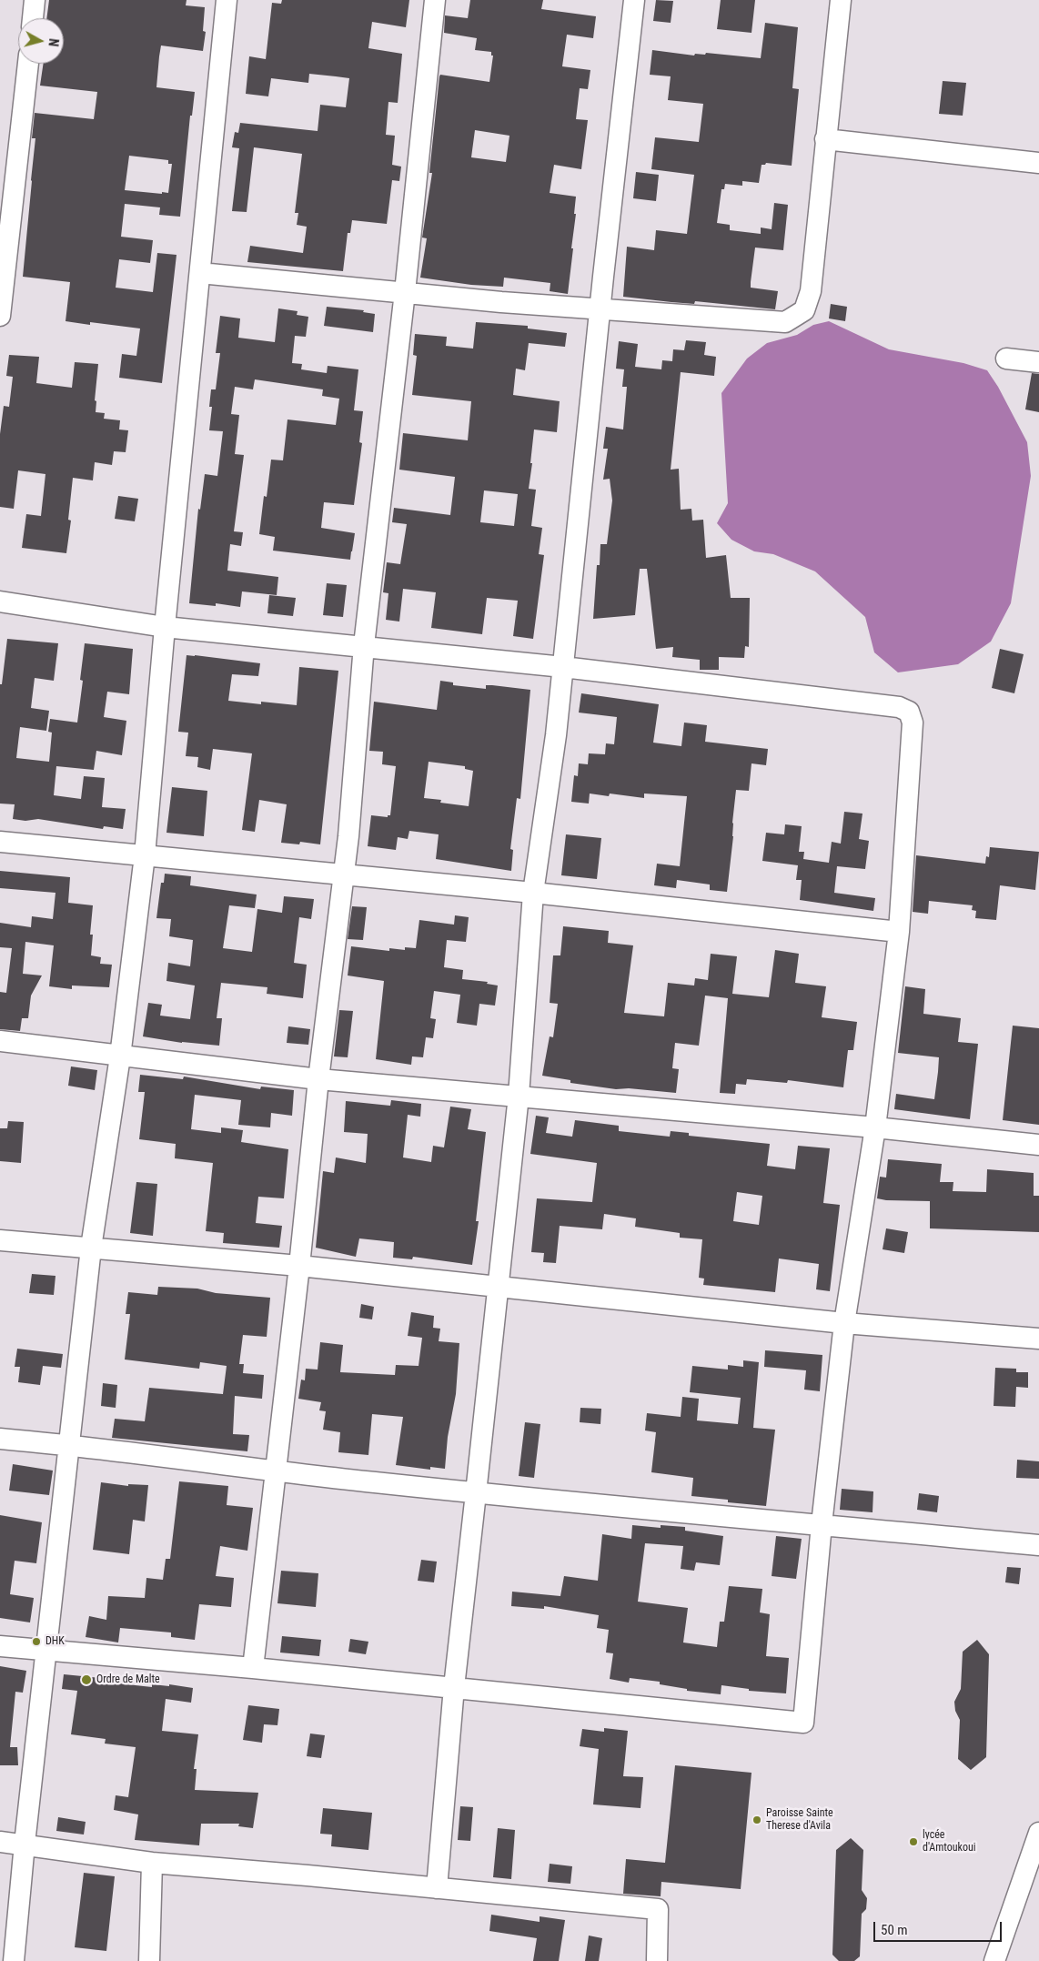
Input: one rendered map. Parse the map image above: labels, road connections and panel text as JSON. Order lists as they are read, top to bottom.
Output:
{
  "places": [
    "DHK",
    "Ordre de Malte",
    "Paroisse Sainte Therese d'Avila",
    "lycée d'Amtoukoui"
  ],
  "scale_bar": "50 m",
  "north": "right"
}
